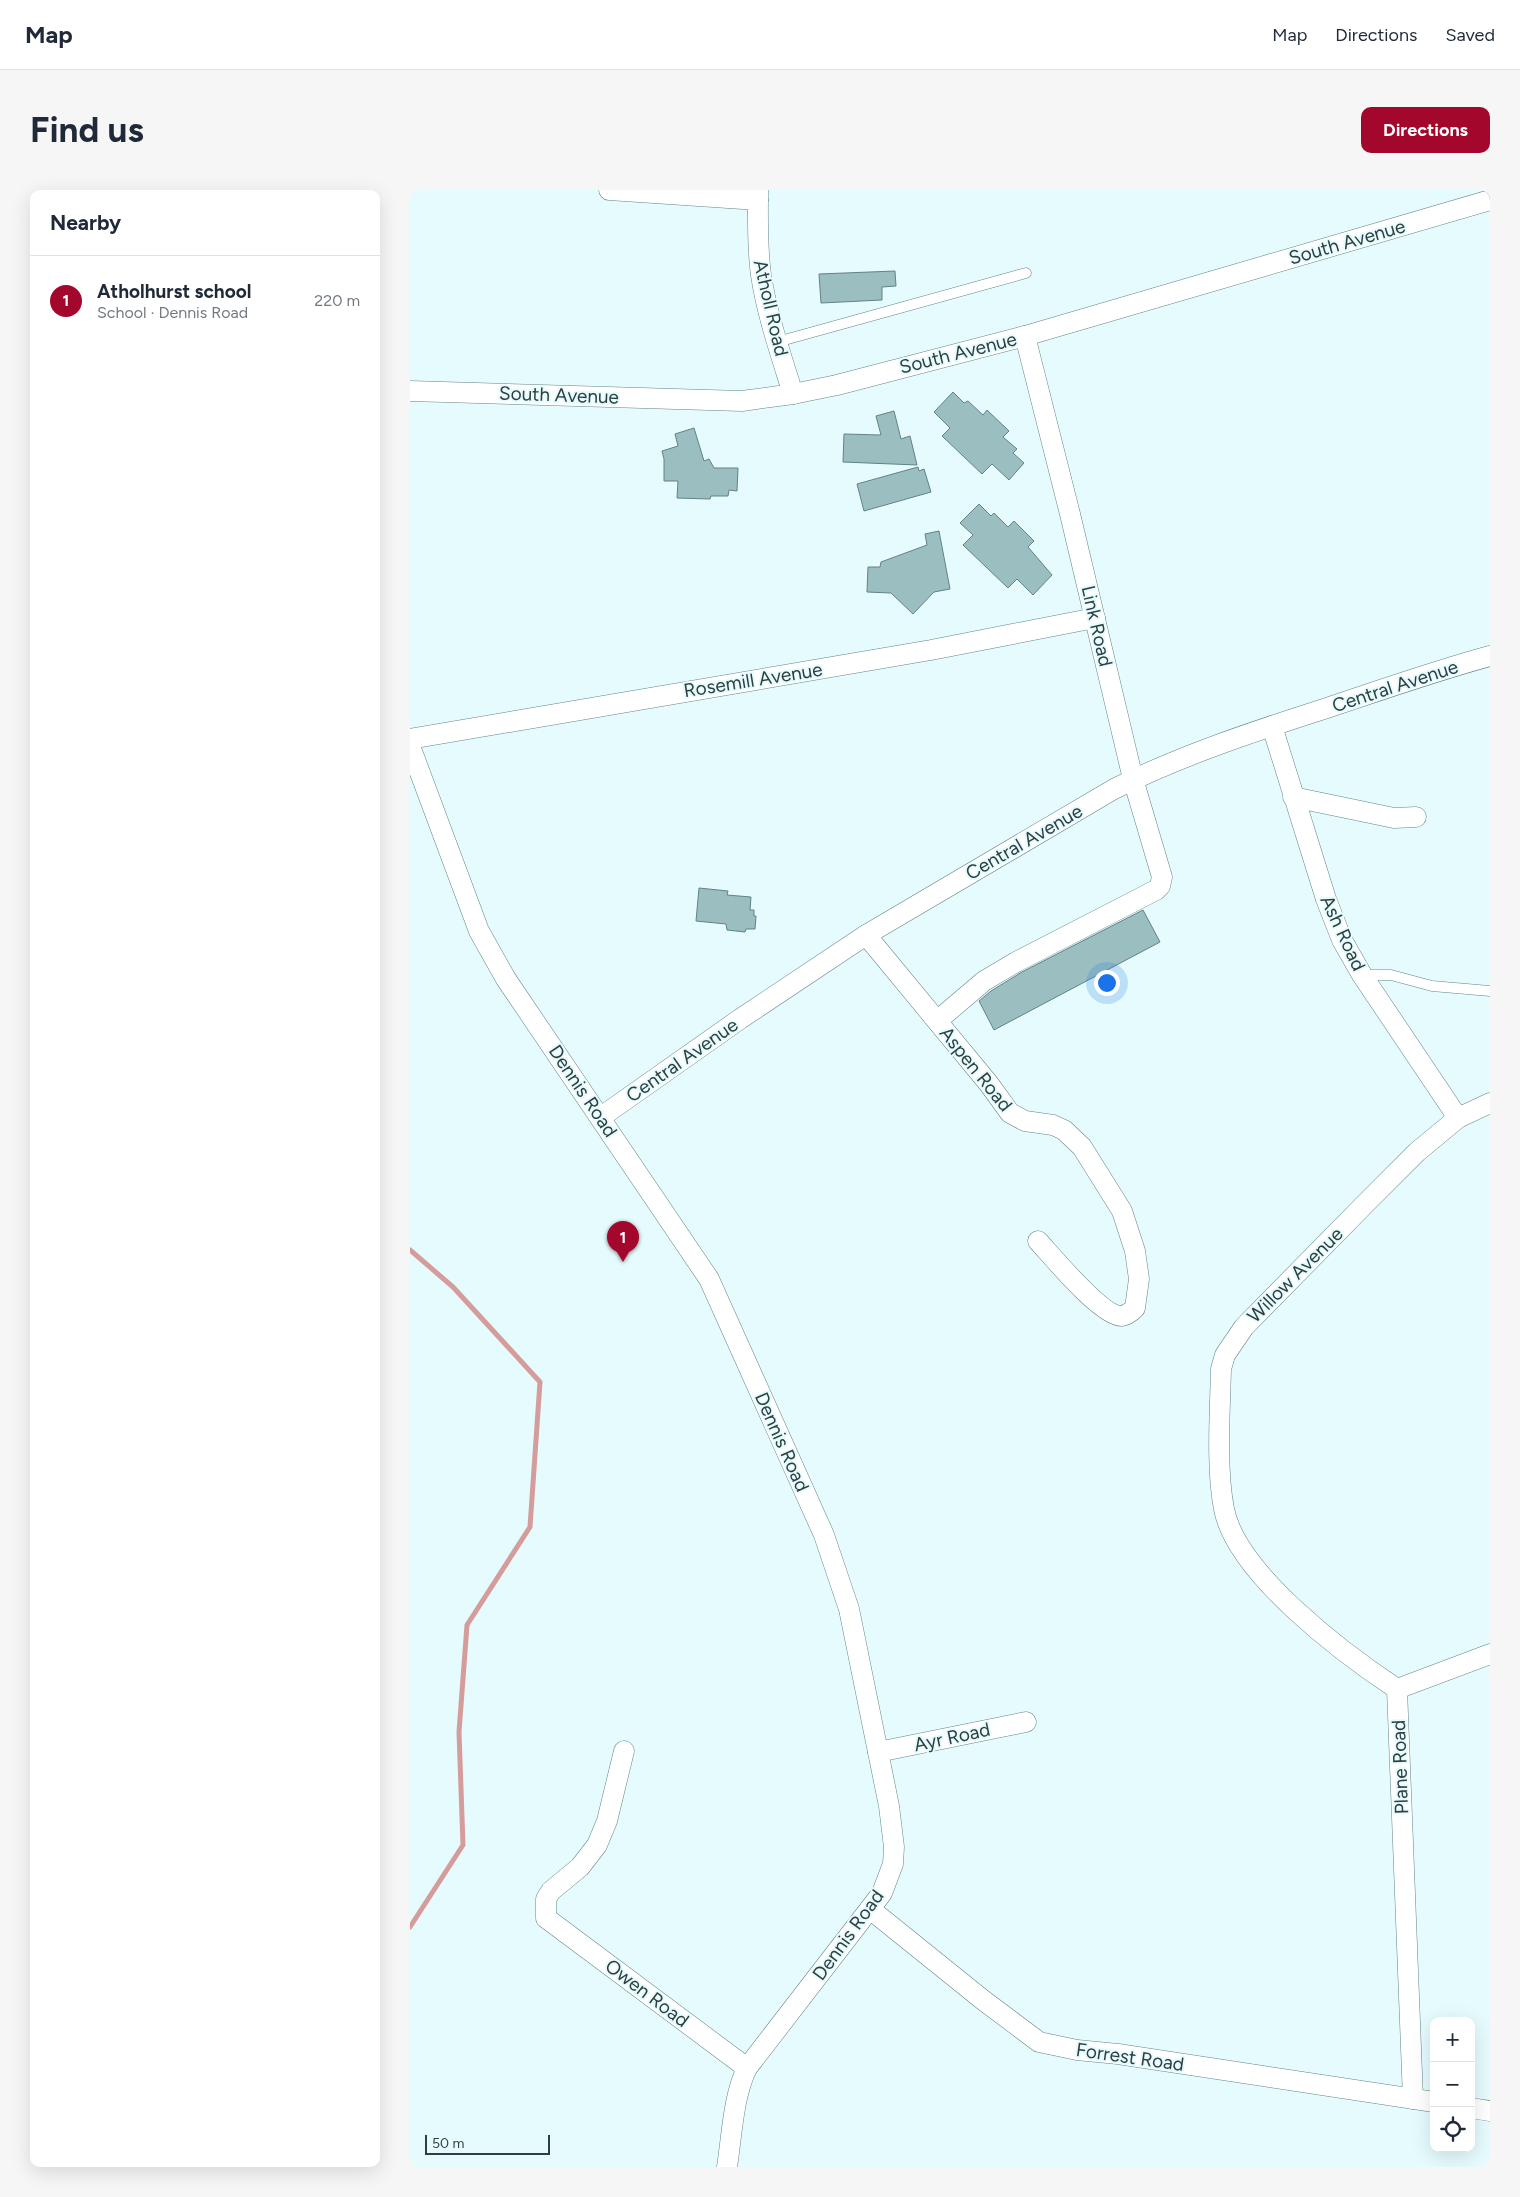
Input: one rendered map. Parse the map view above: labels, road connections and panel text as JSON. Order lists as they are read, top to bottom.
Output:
{
  "streets": {
    "street": [
      "South Avenue",
      "Atholl Road",
      "Link Road",
      "Rosemill Avenue",
      "Central Avenue",
      "Ash Road",
      "Aspen Road",
      "Dennis Road",
      "Willow Avenue",
      "Ayr Road",
      "Plane Road",
      "Owen Road",
      "Forrest Road"
    ]
  },
  "crossings": [
    ["South Avenue", "Atholl Road"],
    ["South Avenue", "Link Road"],
    ["Link Road", "Rosemill Avenue"],
    ["Link Road", "Central Avenue"],
    ["Link Road", "Aspen Road"],
    ["Central Avenue", "Ash Road"],
    ["Central Avenue", "Aspen Road"],
    ["Central Avenue", "Dennis Road"],
    ["Ash Road", "Willow Avenue"],
    ["Dennis Road", "Ayr Road"],
    ["Dennis Road", "Owen Road"],
    ["Dennis Road", "Forrest Road"],
    ["Willow Avenue", "Plane Road"],
    ["Plane Road", "Forrest Road"]
  ],
  "scale_bar": "50 m",
  "page": {
    "header": "Map",
    "nav": ["Map", "Directions", "Saved"],
    "buttons": "Directions",
    "title": "Find us",
    "heading": "Nearby",
    "list": [
      {
        "mark": "1",
        "name": "Atholhurst school",
        "note": "School · Dennis Road",
        "value": "220 m"
      }
    ],
    "pins": "1",
    "map_buttons": ["+", "−"],
    "scale": "50 m"
  }
}
